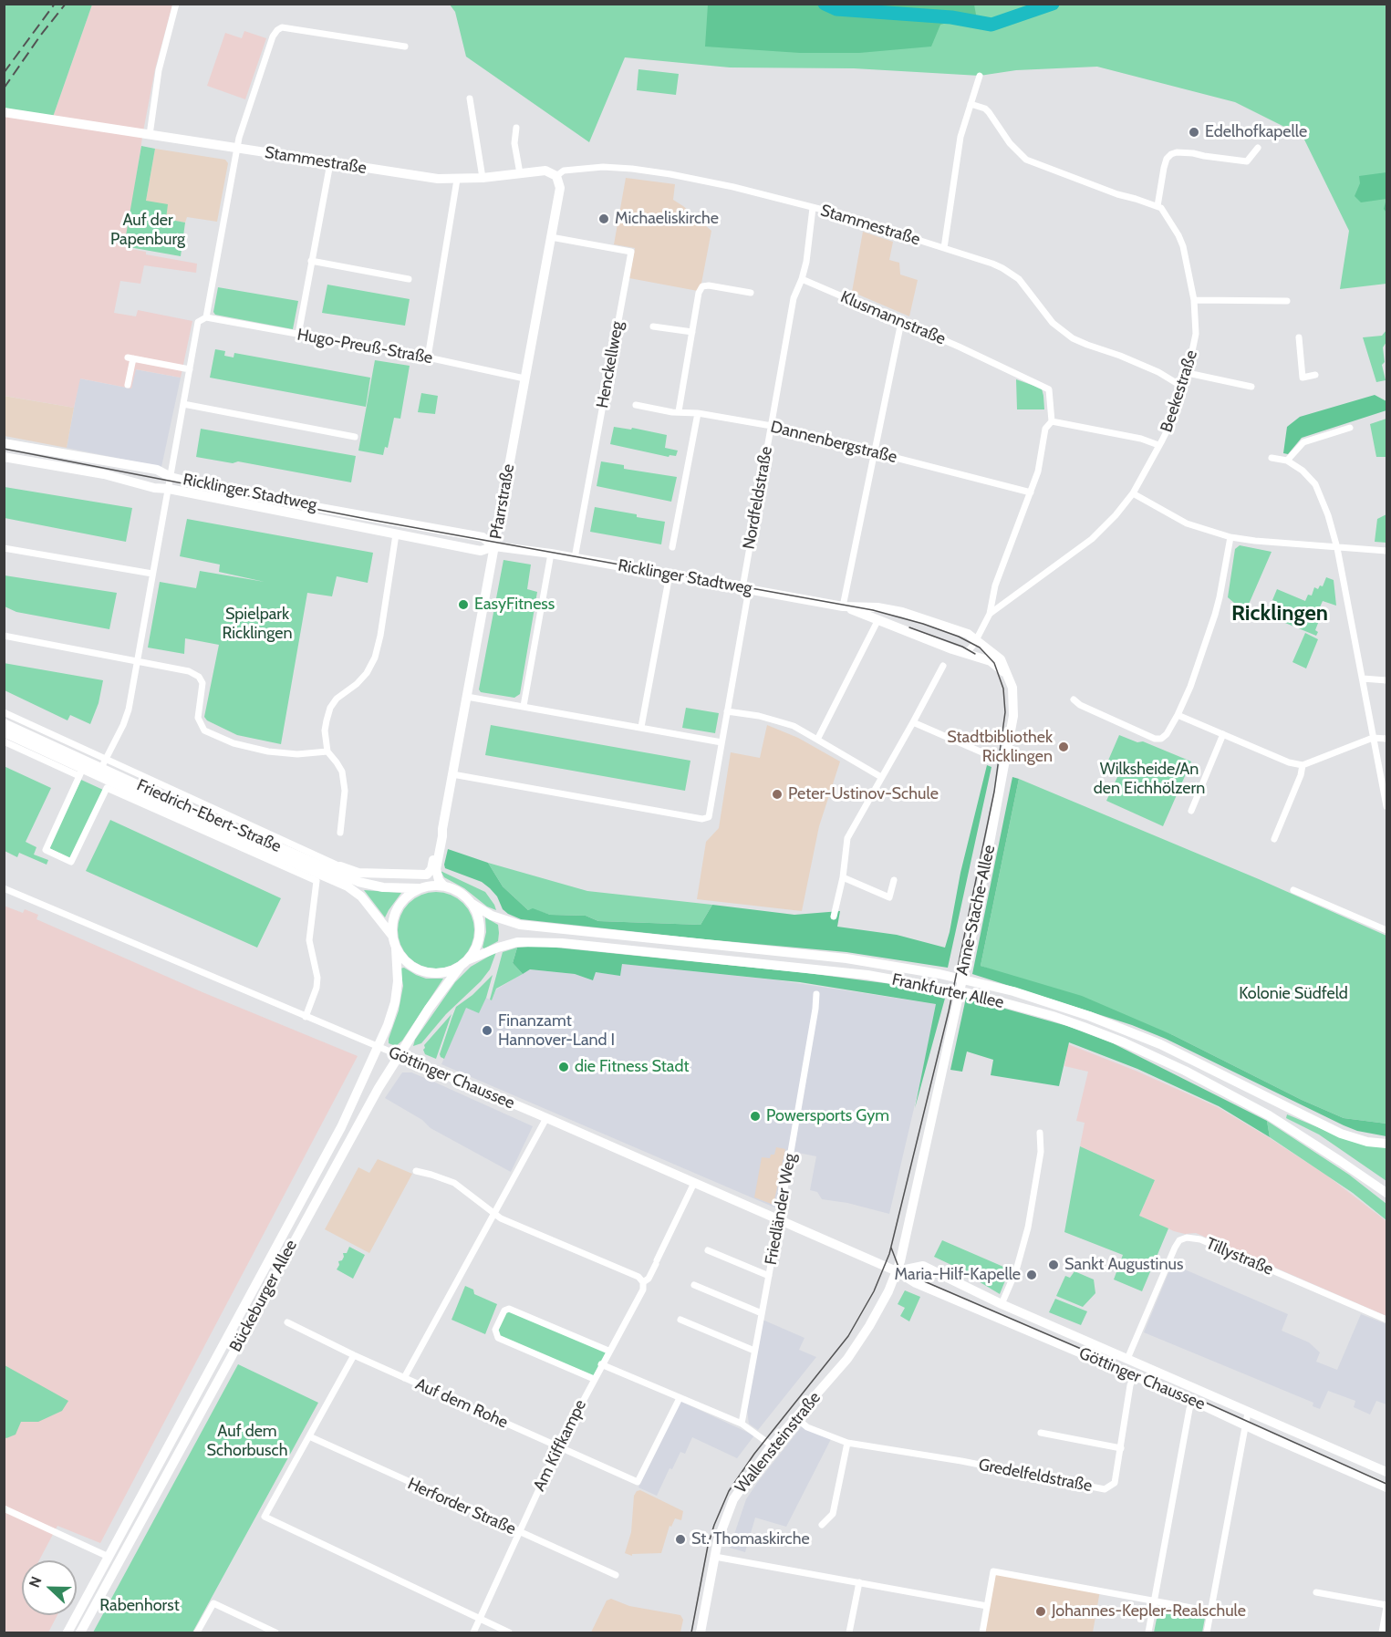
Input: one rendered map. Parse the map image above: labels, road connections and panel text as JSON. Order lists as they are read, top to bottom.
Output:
{
  "streets": {
    "street": [
      "Stammestraße",
      "Klusmannstraße",
      "Hugo-Preuß-Straße",
      "Henckellweg",
      "Beekestraße",
      "Dannenbergstraße",
      "Ricklinger Stadtweg",
      "Nordfeldstraße",
      "Pfarrstraße",
      "Friedrich-Ebert-Straße",
      "Anne-Stache-Allee",
      "Frankfurter Allee",
      "Göttinger Chaussee",
      "Friedländer Weg",
      "Tillystraße",
      "Bückeburger Allee",
      "Auf dem Rohe",
      "Wallensteinstraße",
      "Am Kiffkampe",
      "Gredelfeldstraße",
      "Herforder Straße"
    ]
  },
  "crossings": [
    ["Stammestraße", "Beekestraße"],
    ["Stammestraße", "Pfarrstraße"],
    ["Klusmannstraße", "Nordfeldstraße"],
    ["Hugo-Preuß-Straße", "Pfarrstraße"],
    ["Henckellweg", "Ricklinger Stadtweg"],
    ["Henckellweg", "Pfarrstraße"],
    ["Beekestraße", "Ricklinger Stadtweg"],
    ["Beekestraße", "Anne-Stache-Allee"],
    ["Dannenbergstraße", "Nordfeldstraße"],
    ["Ricklinger Stadtweg", "Nordfeldstraße"],
    ["Ricklinger Stadtweg", "Pfarrstraße"],
    ["Ricklinger Stadtweg", "Anne-Stache-Allee"],
    ["Nordfeldstraße", "Pfarrstraße"],
    ["Pfarrstraße", "Friedrich-Ebert-Straße"],
    ["Pfarrstraße", "Frankfurter Allee"],
    ["Pfarrstraße", "Bückeburger Allee"],
    ["Friedrich-Ebert-Straße", "Frankfurter Allee"],
    ["Friedrich-Ebert-Straße", "Bückeburger Allee"],
    ["Anne-Stache-Allee", "Göttinger Chaussee"],
    ["Anne-Stache-Allee", "Wallensteinstraße"],
    ["Frankfurter Allee", "Bückeburger Allee"],
    ["Göttinger Chaussee", "Friedländer Weg"],
    ["Göttinger Chaussee", "Tillystraße"],
    ["Göttinger Chaussee", "Bückeburger Allee"],
    ["Göttinger Chaussee", "Wallensteinstraße"],
    ["Göttinger Chaussee", "Am Kiffkampe"],
    ["Göttinger Chaussee", "Gredelfeldstraße"],
    ["Auf dem Rohe", "Am Kiffkampe"],
    ["Wallensteinstraße", "Gredelfeldstraße"],
    ["Am Kiffkampe", "Herforder Straße"]
  ],
  "districts": ["Ricklingen"],
  "parks": [
    "Auf der Papenburg",
    "Spielpark Ricklingen",
    "Wilksheide/An den Eichhölzern",
    "Kolonie Südfeld",
    "Auf dem Schorbusch",
    "Rabenhorst"
  ],
  "places": [
    "Edelhofkapelle",
    "Michaeliskirche",
    "EasyFitness",
    "Stadtbibliothek Ricklingen",
    "Peter-Ustinov-Schule",
    "Finanzamt Hannover-Land I",
    "die Fitness Stadt",
    "Powersports Gym",
    "Sankt Augustinus",
    "Maria-Hilf-Kapelle",
    "St. Thomaskirche",
    "Johannes-Kepler-Realschule"
  ],
  "north": "left"
}
